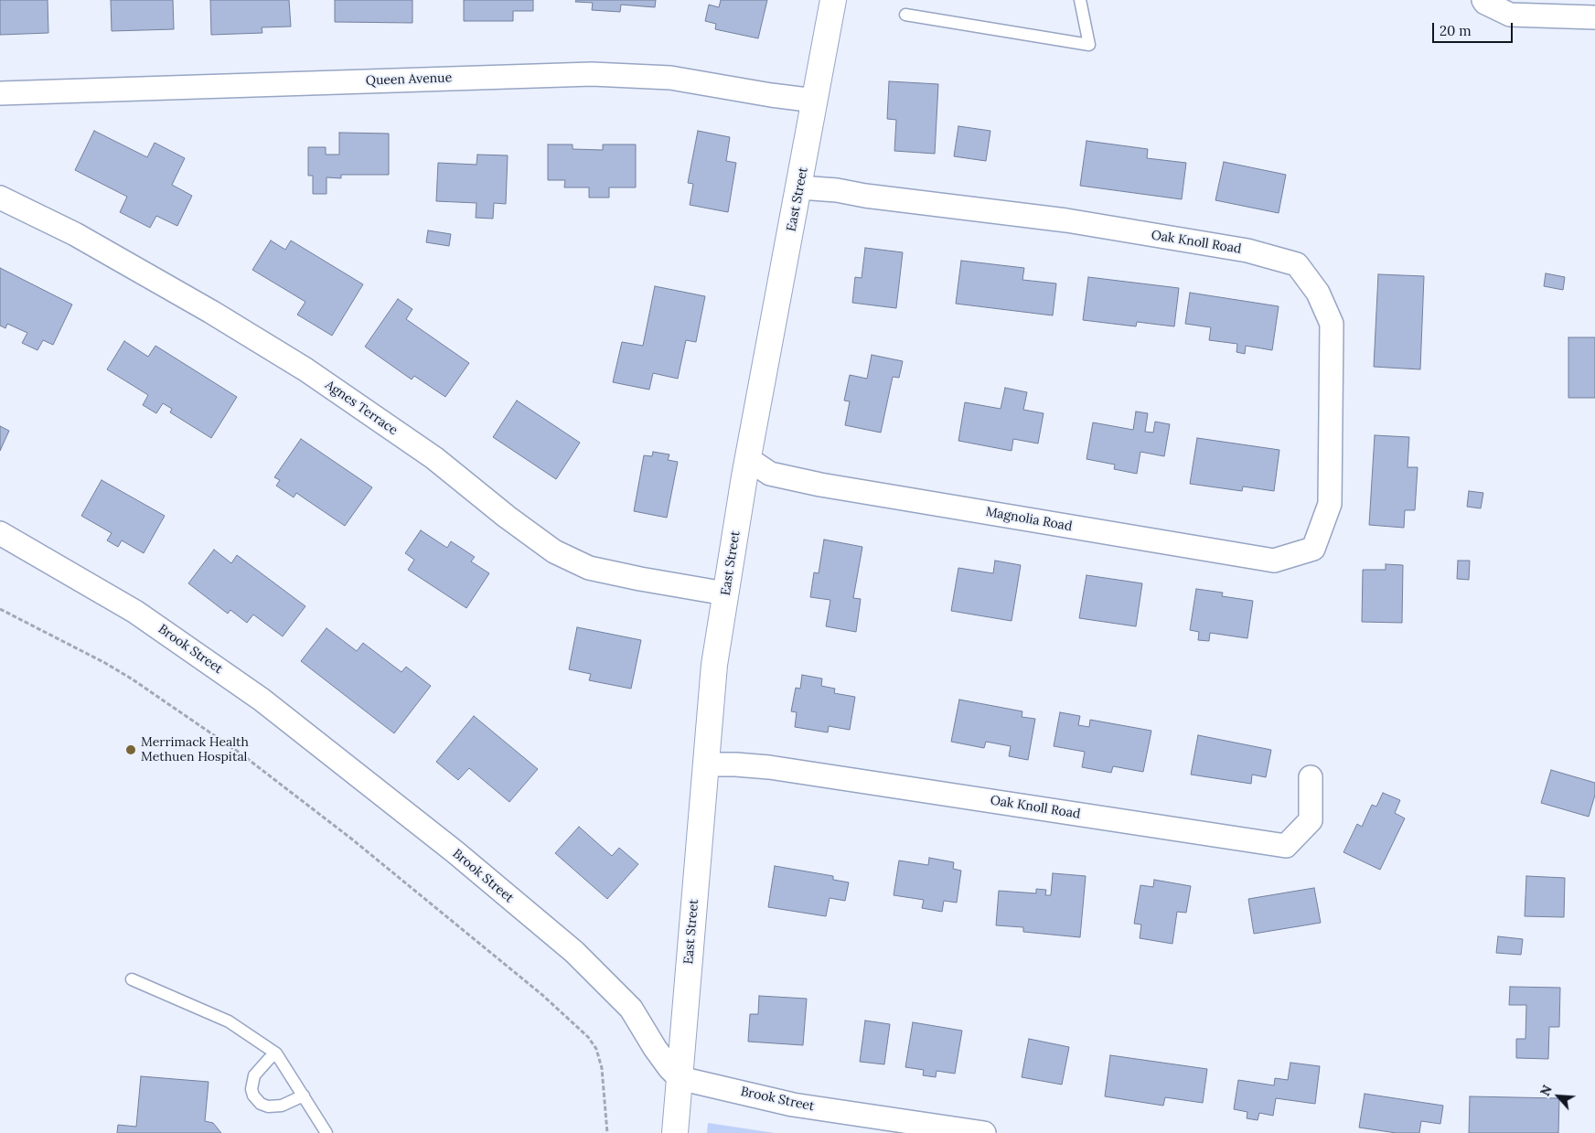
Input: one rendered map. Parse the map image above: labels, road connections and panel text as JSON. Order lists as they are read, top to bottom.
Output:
{
  "streets": {
    "main road": ["East Street"],
    "street": [
      "Queen Avenue",
      "Oak Knoll Road",
      "Agnes Terrace",
      "Magnolia Road",
      "Brook Street"
    ]
  },
  "crossings": [
    ["Queen Avenue", "East Street"],
    ["East Street", "Oak Knoll Road"],
    ["East Street", "Agnes Terrace"],
    ["East Street", "Magnolia Road"],
    ["East Street", "Brook Street"],
    ["Oak Knoll Road", "Magnolia Road"]
  ],
  "places": ["Merrimack Health Methuen Hospital"],
  "scale_bar": "20 m",
  "north": "top left"
}
